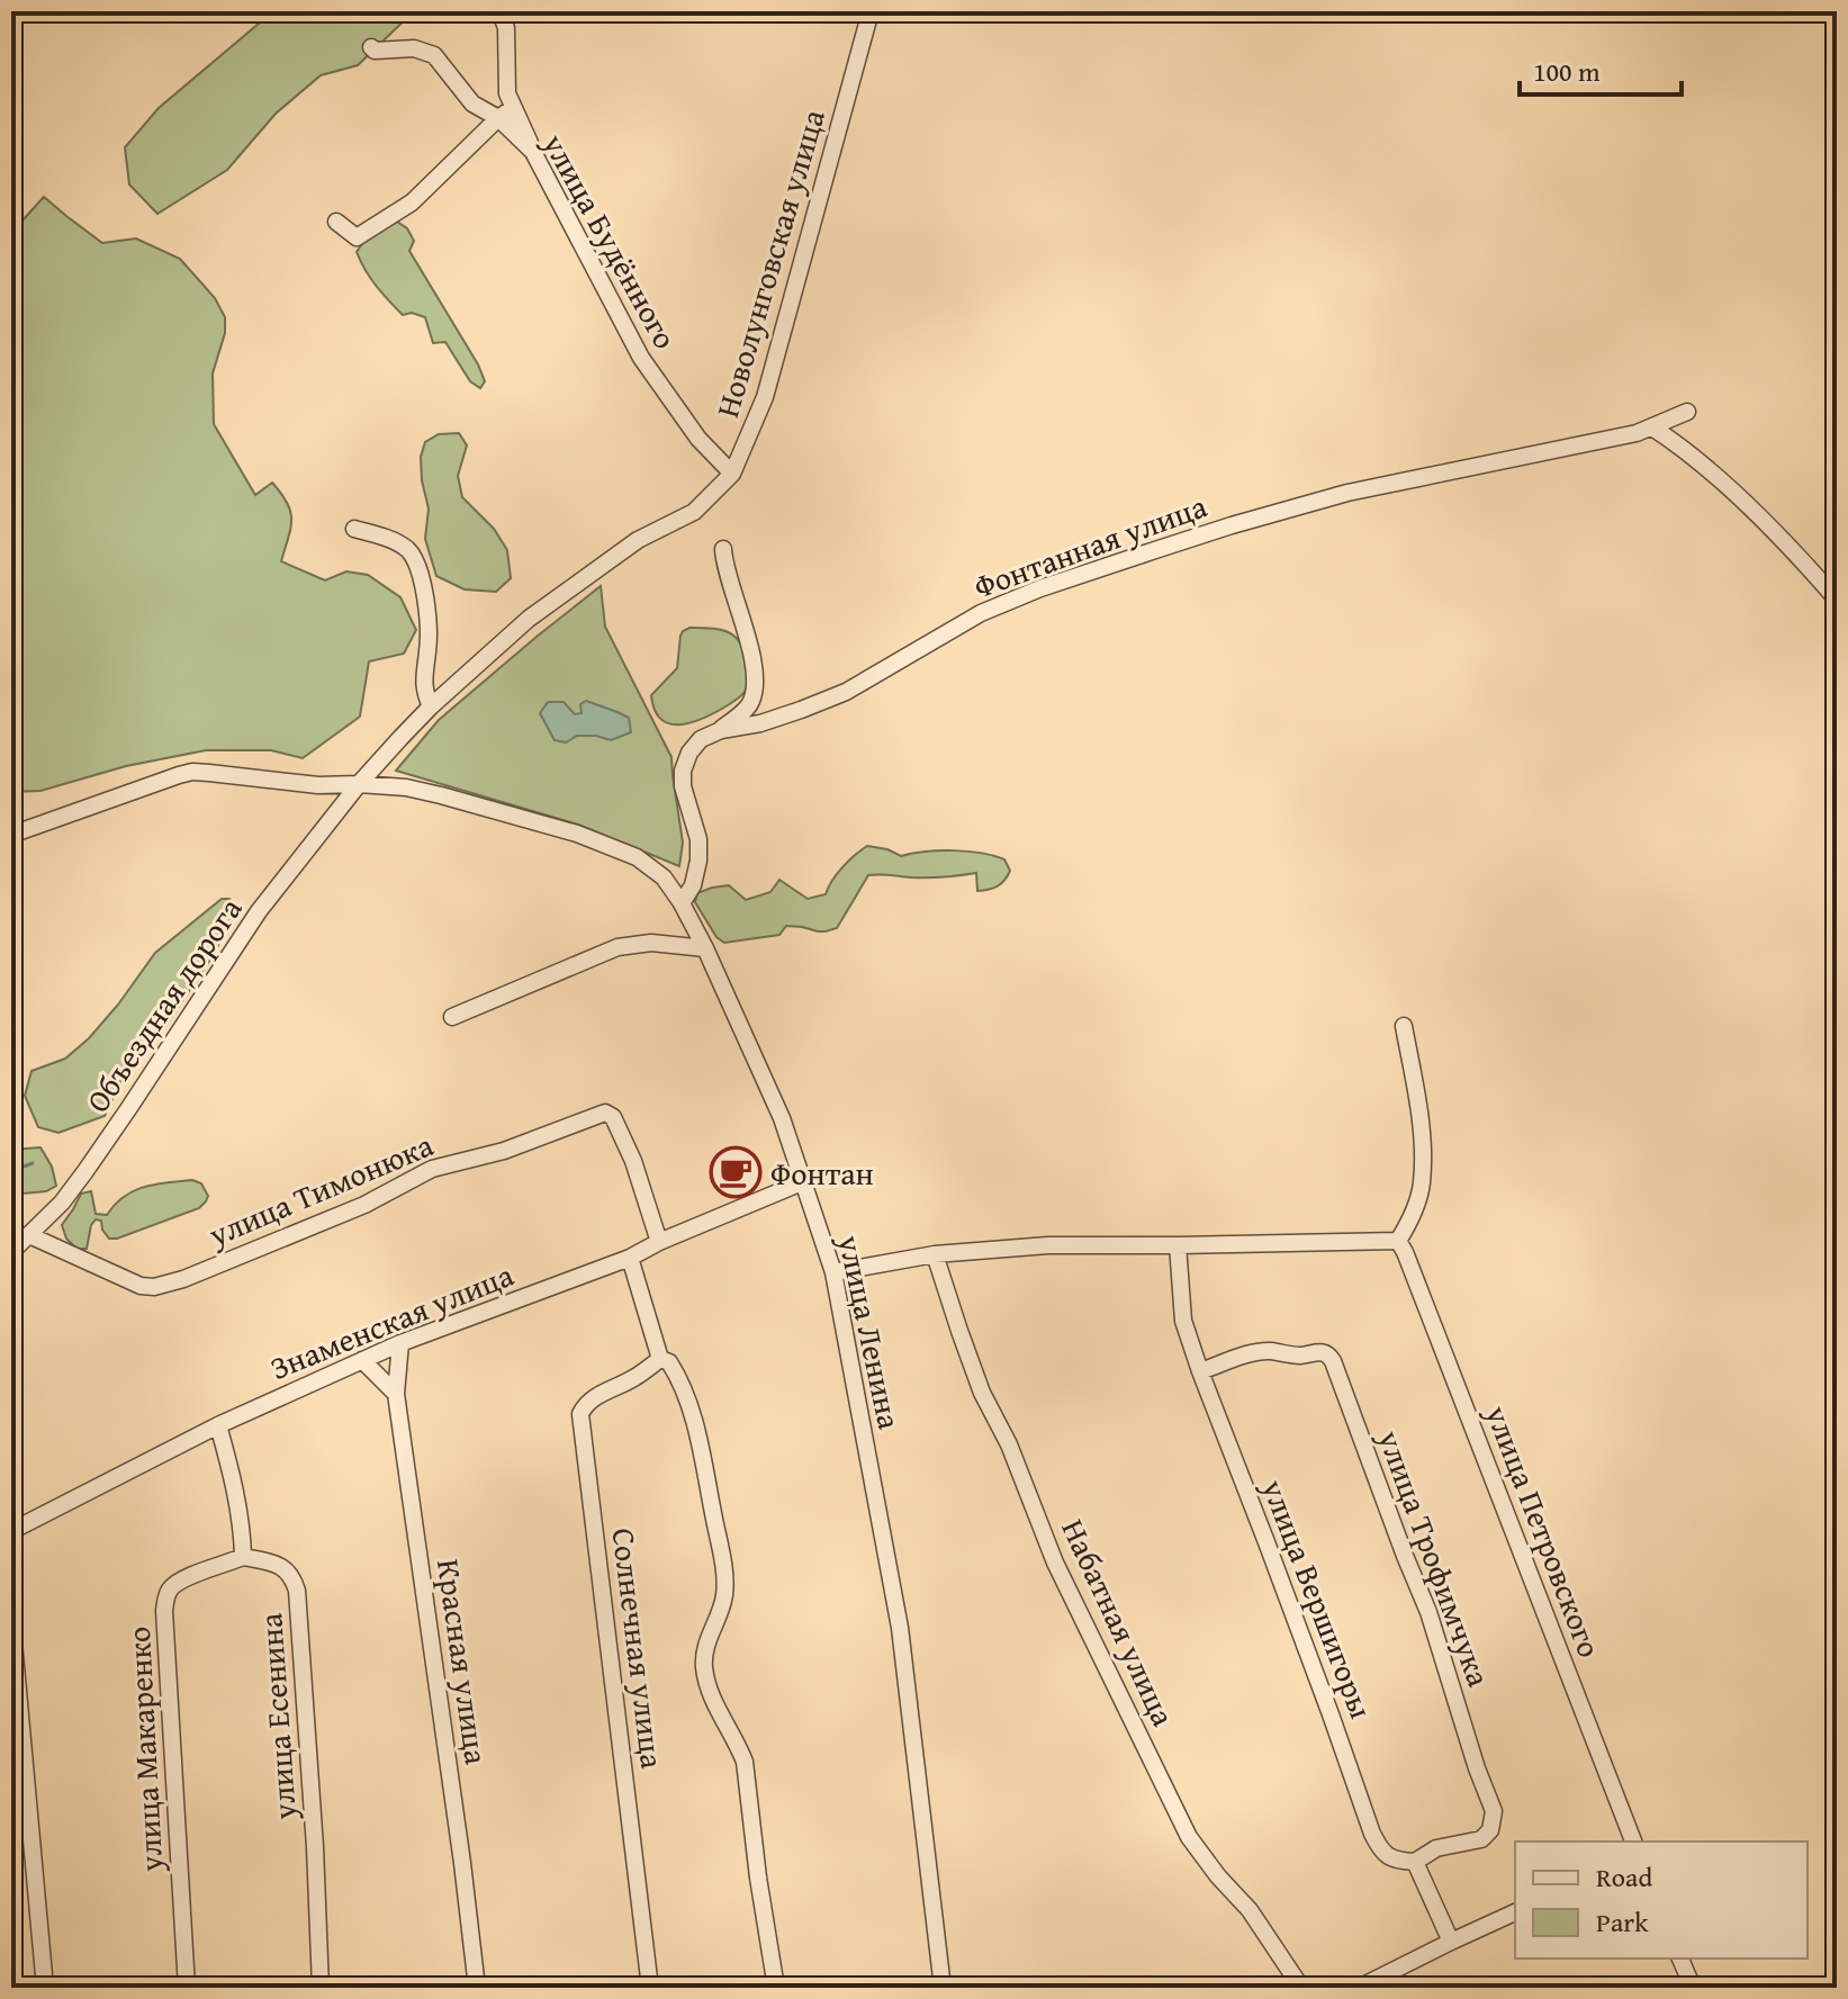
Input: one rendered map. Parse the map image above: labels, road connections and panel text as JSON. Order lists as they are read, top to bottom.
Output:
{
  "streets": {
    "street": [
      "улица Будённого",
      "Новолунговская улица",
      "Фонтанная улица",
      "Объездная дорога",
      "улица Тимонюка",
      "Знаменская улица",
      "улица Ленина",
      "улица Петровского",
      "улица Трофимчука",
      "улица Вершигоры",
      "Набатная улица",
      "Солнечная улица",
      "Красная улица",
      "улица Есенина",
      "улица Макаренко"
    ]
  },
  "crossings": [
    ["улица Будённого", "Новолунговская улица"],
    ["Новолунговская улица", "Объездная дорога"],
    ["Новолунговская улица", "улица Ленина"],
    ["Фонтанная улица", "улица Ленина"],
    ["Объездная дорога", "улица Тимонюка"],
    ["Объездная дорога", "улица Ленина"],
    ["улица Тимонюка", "Знаменская улица"],
    ["Знаменская улица", "улица Ленина"],
    ["Знаменская улица", "Красная улица"],
    ["улица Трофимчука", "улица Вершигоры"],
    ["улица Есенина", "улица Макаренко"]
  ],
  "places": {
    "cafe": ["Фонтан"]
  },
  "legend": ["Road", "Park"],
  "scale_bar": "100 m"
}
